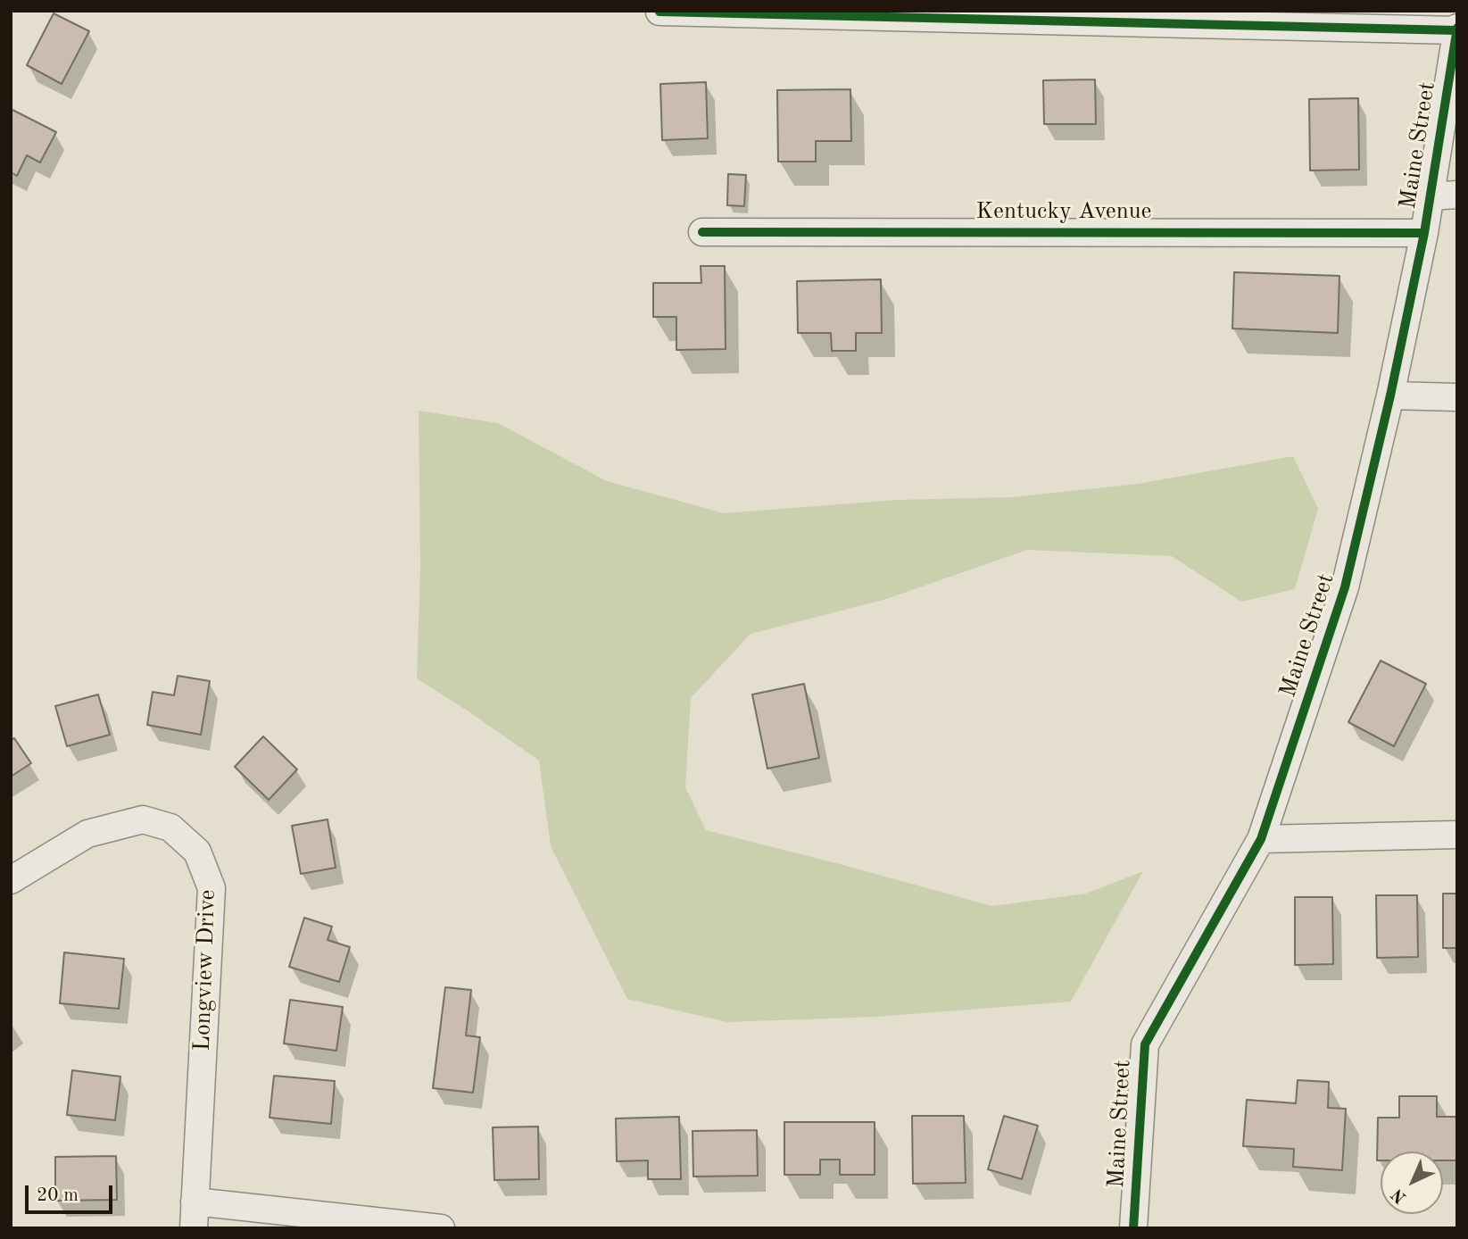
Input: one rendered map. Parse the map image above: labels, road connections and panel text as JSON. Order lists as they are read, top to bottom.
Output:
{
  "streets": {
    "street": ["Maine Street", "Kentucky Avenue", "Longview Drive"]
  },
  "crossings": [
    ["Maine Street", "Kentucky Avenue"]
  ],
  "scale_bar": "20 m",
  "north": "bottom left"
}
